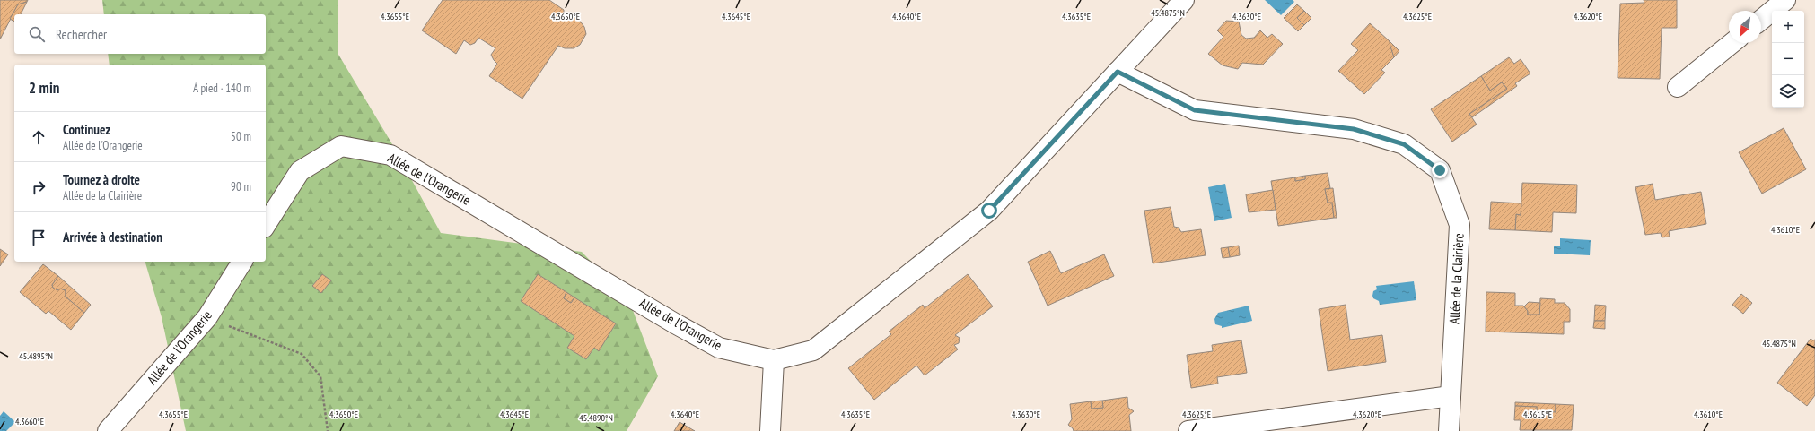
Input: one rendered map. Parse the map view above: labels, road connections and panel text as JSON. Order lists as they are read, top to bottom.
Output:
{
  "streets": {
    "street": ["Allée de l'Orangerie", "Allée de la Clairière"]
  },
  "crossings": [
    ["Allée de l'Orangerie", "Allée de la Clairière"]
  ],
  "north": "bottom left",
  "page": {
    "map_buttons": ["+", "−"],
    "search": "Rechercher",
    "heading": ["2 min", "À pied · 140 m"],
    "list": [
      ["Continuez", "Allée de l'Orangerie", "50 m"],
      ["Tournez à droite", "Allée de la Clairière", "90 m"],
      "Arrivée à destination"
    ]
  },
  "coordinates": [
    "45.4875°N",
    "4.3655°E",
    "4.3650°E",
    "4.3645°E",
    "4.3640°E",
    "4.3635°E",
    "4.3630°E",
    "4.3625°E",
    "4.3620°E",
    "4.3610°E",
    "45.4895°N",
    "4.3615°E",
    "45.4890°N",
    "4.3660°E"
  ]
}
